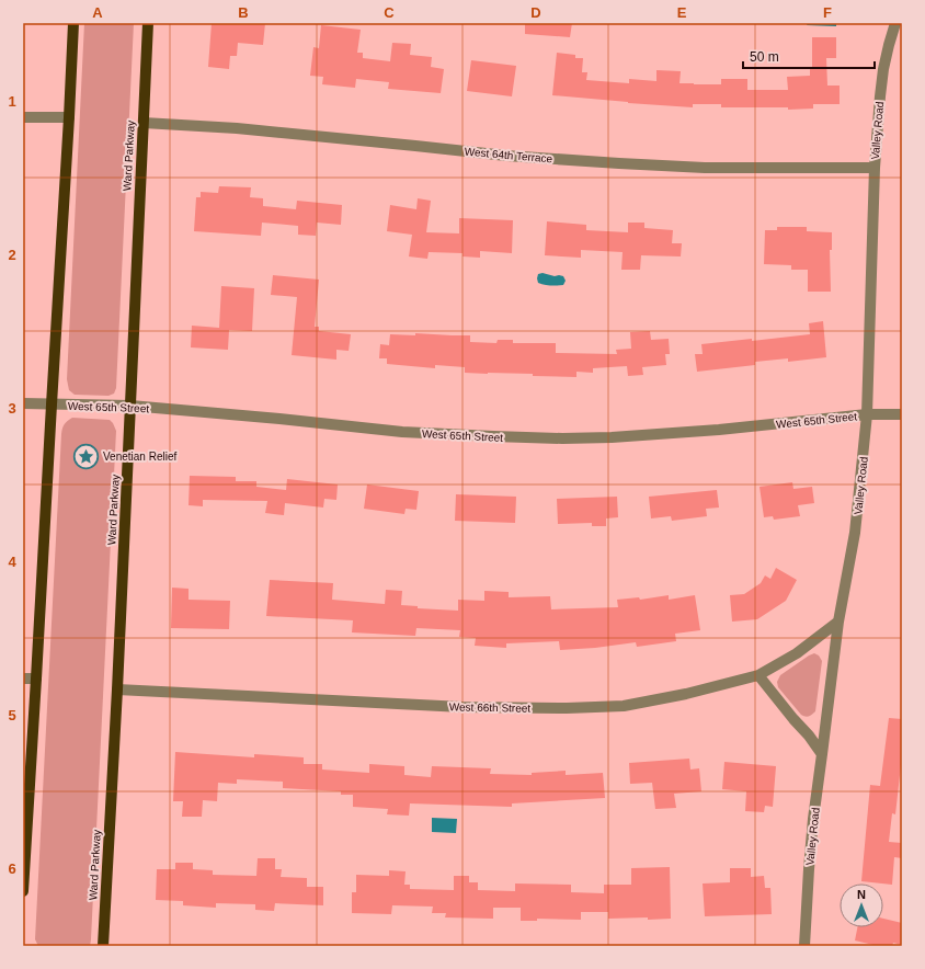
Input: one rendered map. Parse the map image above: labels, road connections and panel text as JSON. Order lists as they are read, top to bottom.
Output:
{
  "streets": {
    "main road": ["Ward Parkway"],
    "street": [
      "Valley Road",
      "West 64th Terrace",
      "West 65th Street",
      "West 66th Street"
    ]
  },
  "crossings": [
    ["Valley Road", "West 64th Terrace"],
    ["Valley Road", "West 65th Street"],
    ["Valley Road", "West 66th Street"],
    ["West 64th Terrace", "Ward Parkway"],
    ["Ward Parkway", "West 65th Street"],
    ["Ward Parkway", "West 66th Street"]
  ],
  "places": {
    "place": ["Venetian Relief"]
  },
  "scale_bar": "50 m",
  "north": "top",
  "grid": {
    "columns": [
      "A",
      "B",
      "C",
      "D",
      "E",
      "F"
    ],
    "rows": [
      "1",
      "2",
      "3",
      "4",
      "5",
      "6"
    ]
  }
}
